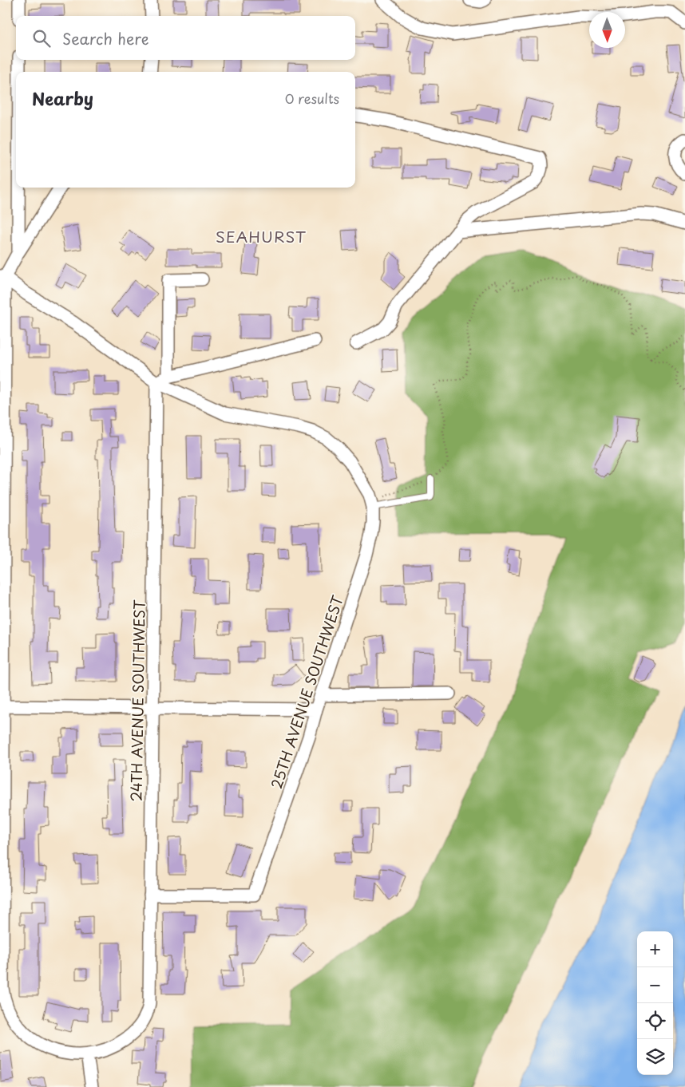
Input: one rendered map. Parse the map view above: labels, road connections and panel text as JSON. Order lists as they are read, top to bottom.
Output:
{
  "streets": {
    "street": ["25TH AVENUE SOUTHWEST", "24TH AVENUE SOUTHWEST"]
  },
  "crossings": [
    ["25TH AVENUE SOUTHWEST", "24TH AVENUE SOUTHWEST"]
  ],
  "districts": ["SEAHURST"],
  "north": "bottom",
  "page": {
    "search": "Search here",
    "heading": ["Nearby", "0 results"],
    "map_buttons": ["+", "−"]
  }
}
